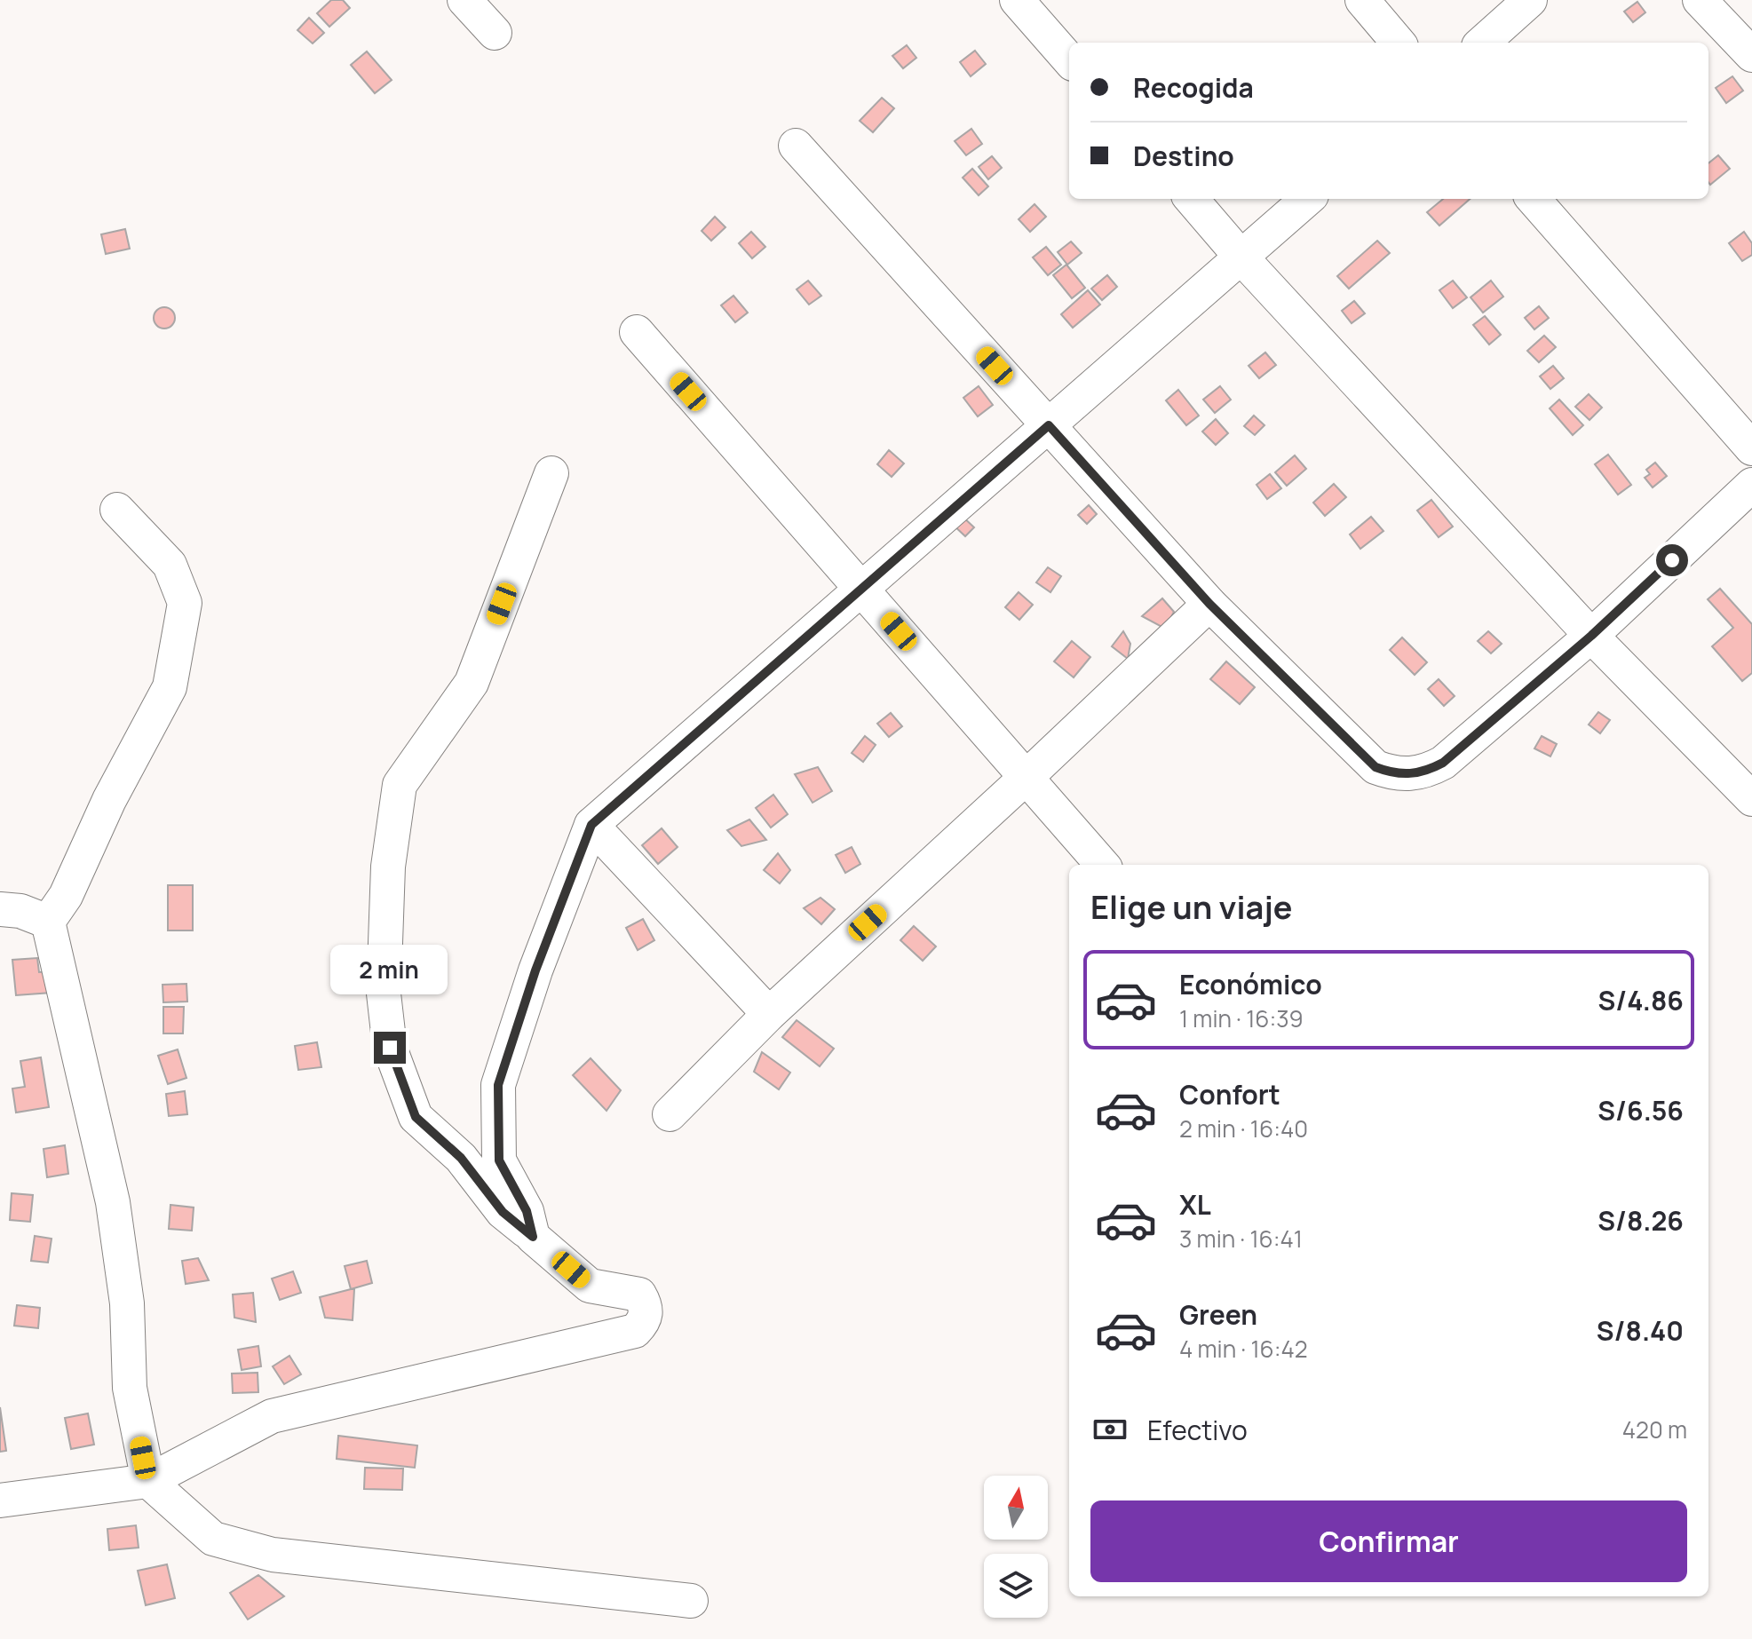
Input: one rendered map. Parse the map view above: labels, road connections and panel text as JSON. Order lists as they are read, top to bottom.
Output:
{
  "north": "top",
  "page": {
    "banner": ["Recogida", "Destino"],
    "heading": "Elige un viaje",
    "bubble": "2 min",
    "list": [
      {
        "name": "Económico",
        "note": "1 min · 16:39",
        "value": "S/4.86"
      },
      {
        "name": "Confort",
        "note": "2 min · 16:40",
        "value": "S/6.56"
      },
      {
        "name": "XL",
        "note": "3 min · 16:41",
        "value": "S/8.26"
      },
      {
        "name": "Green",
        "note": "4 min · 16:42",
        "value": "S/8.40"
      }
    ],
    "pay": ["Efectivo", "420 m"],
    "buttons": "Confirmar"
  }
}
